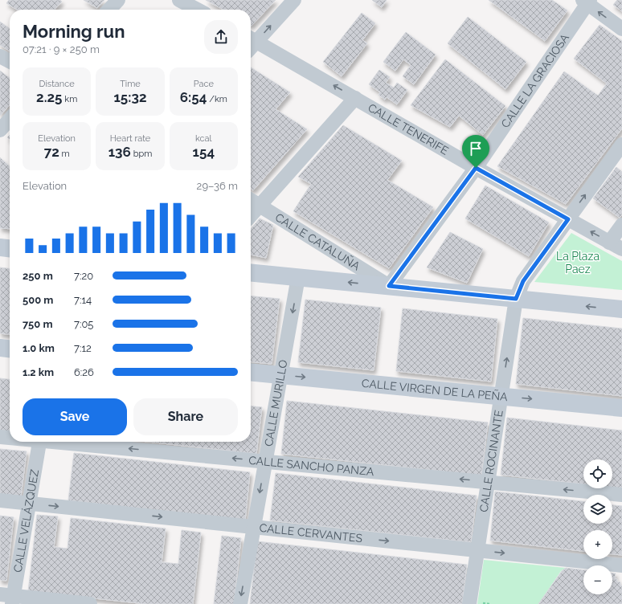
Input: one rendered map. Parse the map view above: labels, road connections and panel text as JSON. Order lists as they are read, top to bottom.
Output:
{
  "streets": {
    "street": [
      "CALLE LA GRACIOSA",
      "CALLE TENERIFE",
      "CALLE CATALUÑA",
      "CALLE VIRGEN DE LA PEÑA",
      "CALLE MURILLO",
      "CALLE ROCINANTE",
      "CALLE SANCHO PANZA",
      "CALLE VELÁZQUEZ",
      "CALLE CERVANTES"
    ]
  },
  "crossings": [
    ["CALLE LA GRACIOSA", "CALLE TENERIFE"],
    ["CALLE LA GRACIOSA", "CALLE CATALUÑA"],
    ["CALLE TENERIFE", "CALLE ROCINANTE"],
    ["CALLE VIRGEN DE LA PEÑA", "CALLE MURILLO"],
    ["CALLE VIRGEN DE LA PEÑA", "CALLE ROCINANTE"],
    ["CALLE MURILLO", "CALLE SANCHO PANZA"],
    ["CALLE MURILLO", "CALLE CERVANTES"],
    ["CALLE ROCINANTE", "CALLE SANCHO PANZA"],
    ["CALLE ROCINANTE", "CALLE CERVANTES"],
    ["CALLE VELÁZQUEZ", "CALLE CERVANTES"]
  ],
  "one_way": [
    "CALLE MURILLO",
    "CALLE ROCINANTE",
    "CALLE SANCHO PANZA",
    "CALLE CERVANTES"
  ],
  "parks": ["La Plaza Paez"],
  "page": {
    "heading": ["Morning run", "07:21 · 9 × 250 m"],
    "stats": [
      ["Distance", "2.25 km"],
      ["Time", "15:32"],
      ["Pace", "6:54 /km"],
      ["Elevation", "72 m"],
      ["Heart rate", "136 bpm"],
      ["kcal", "154"]
    ],
    "chart": ["Elevation", "29–36 m"],
    "list": [
      {
        "name": "250 m",
        "note": "7:20"
      },
      {
        "name": "500 m",
        "note": "7:14"
      },
      {
        "name": "750 m",
        "note": "7:05"
      },
      {
        "name": "1.0 km",
        "note": "7:12"
      },
      {
        "name": "1.2 km",
        "note": "6:26"
      }
    ],
    "buttons": ["Save", "Share"],
    "map_buttons": ["+", "−"]
  }
}
